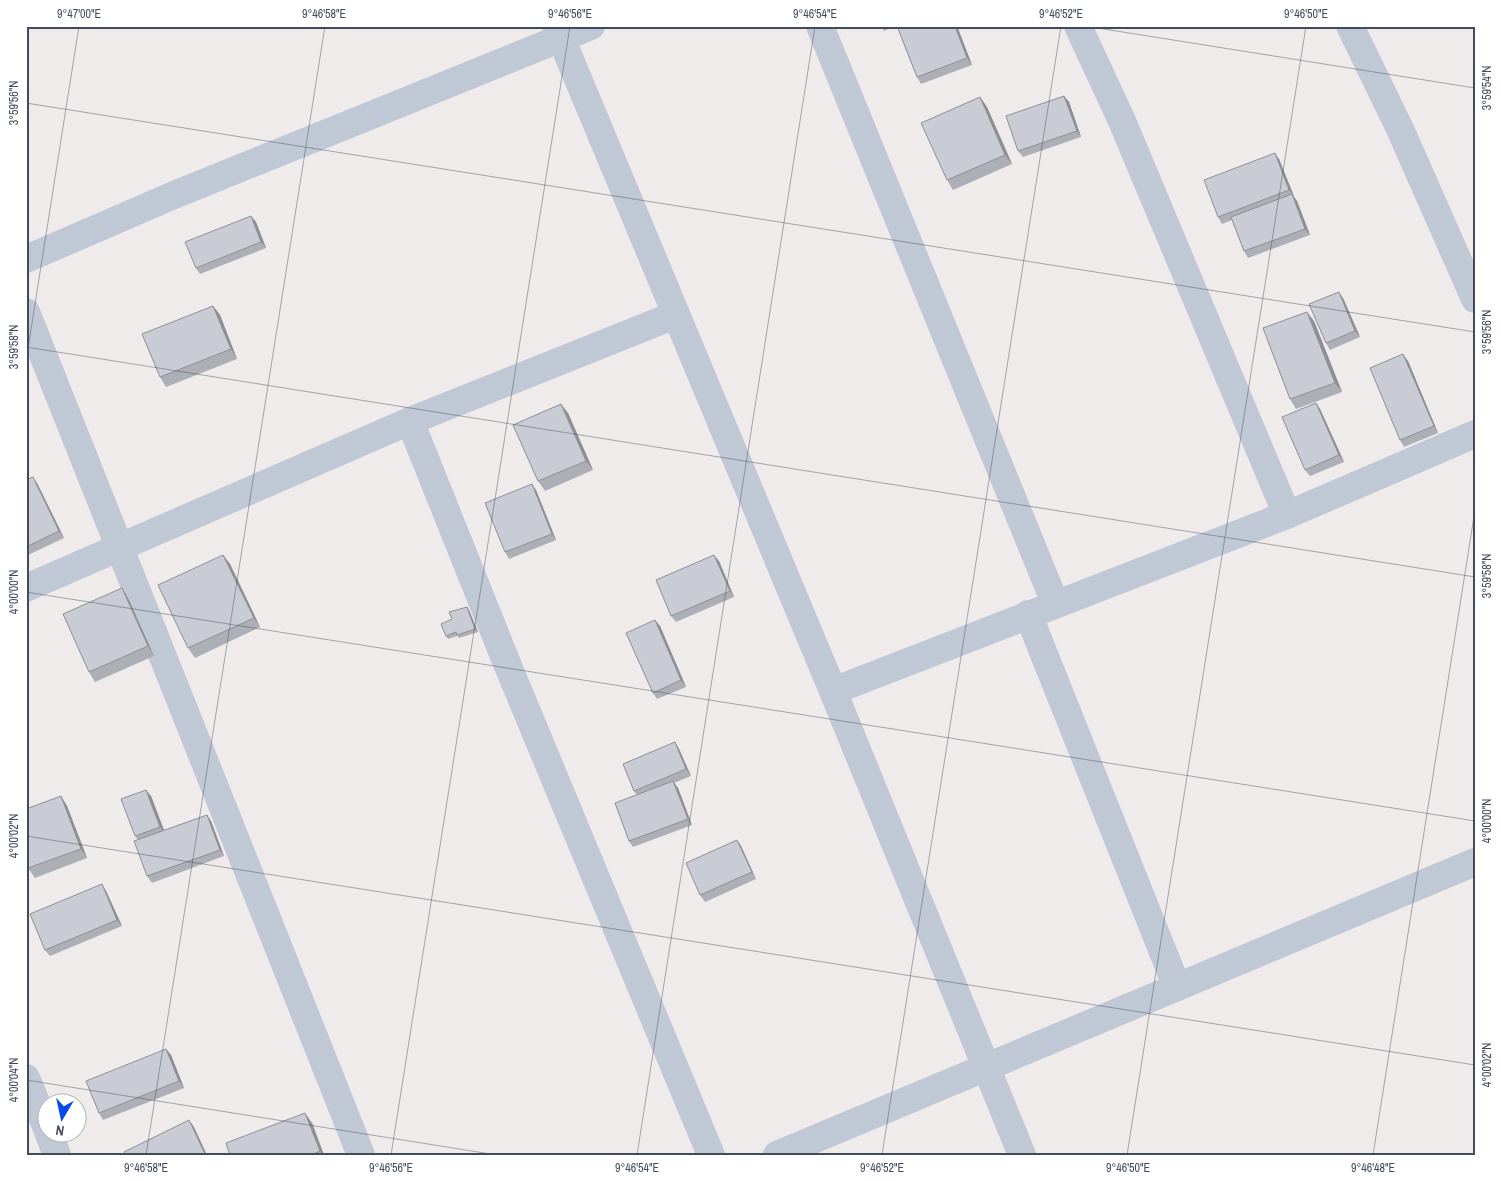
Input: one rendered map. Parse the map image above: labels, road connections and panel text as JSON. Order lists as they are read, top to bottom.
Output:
{
  "north": "bottom",
  "coordinates": [
    "9°47'00\"E",
    "9°46'58\"E",
    "9°46'56\"E",
    "9°46'54\"E",
    "9°46'52\"E",
    "9°46'50\"E",
    "3°59'54\"N",
    "3°59'56\"N",
    "3°59'58\"N",
    "4°00'00\"N",
    "4°00'02\"N",
    "4°00'04\"N",
    "9°46'48\"E"
  ]
}
